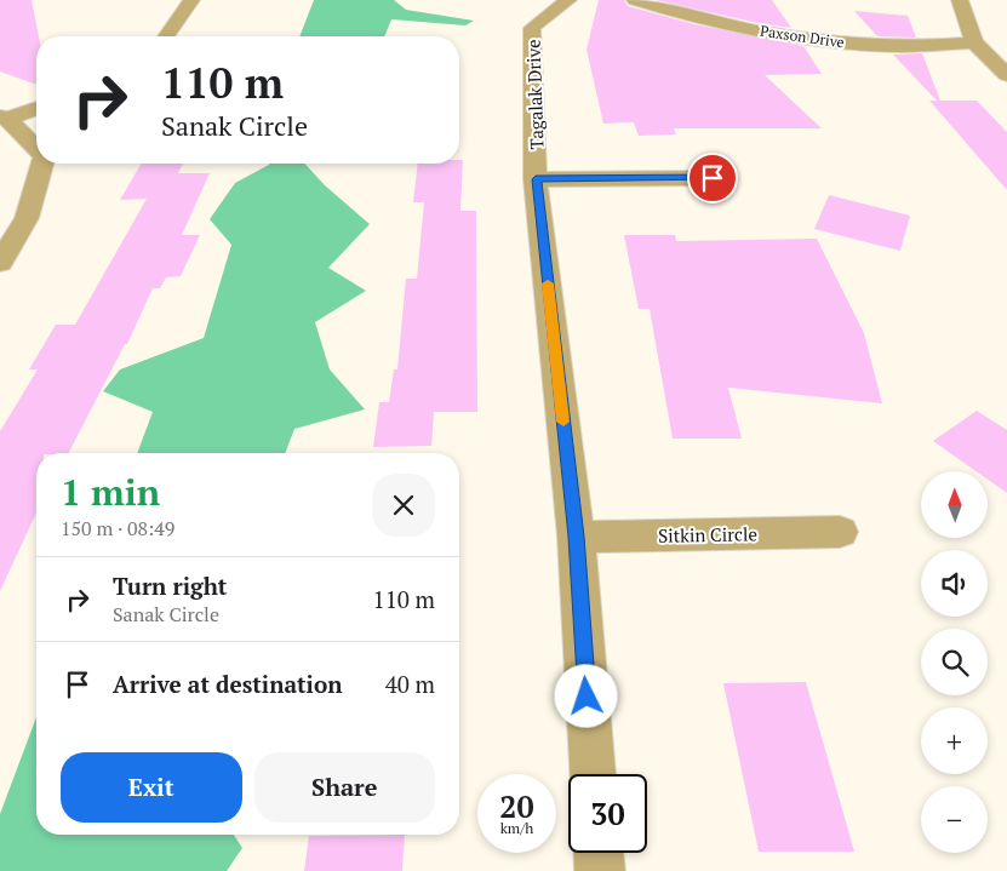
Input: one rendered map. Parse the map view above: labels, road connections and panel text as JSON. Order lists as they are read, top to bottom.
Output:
{
  "streets": {
    "street": ["Paxson Drive", "Tagalak Drive", "Sitkin Circle"]
  },
  "crossings": [
    ["Tagalak Drive", "Sitkin Circle"]
  ],
  "north": "top",
  "page": {
    "turn": ["110 m", "Sanak Circle"],
    "heading": ["1 min", "150 m · 08:49"],
    "map_buttons": ["+", "−"],
    "list": [
      {
        "name": "Turn right",
        "note": "Sanak Circle",
        "value": "110 m"
      },
      {
        "name": "Arrive at destination",
        "value": "40 m"
      }
    ],
    "buttons": ["Exit", "Share"],
    "speed": "20 km/h",
    "limit": "30"
  }
}
